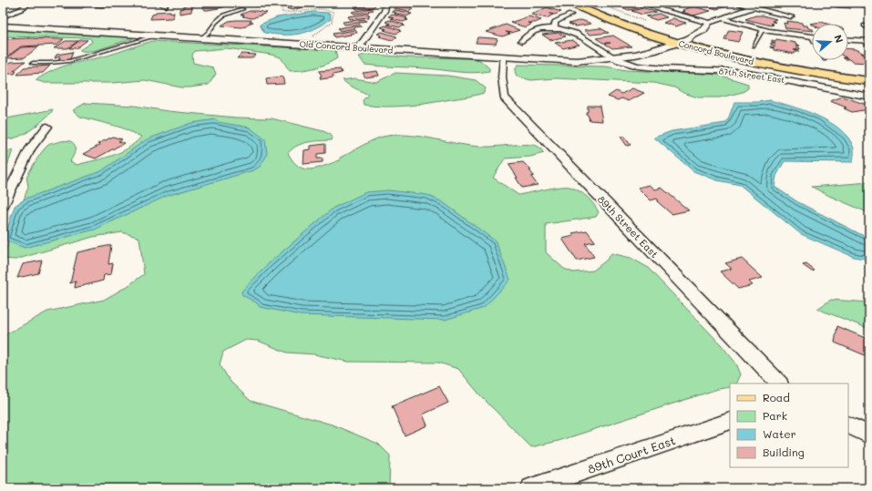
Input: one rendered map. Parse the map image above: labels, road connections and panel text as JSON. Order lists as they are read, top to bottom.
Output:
{
  "streets": {
    "main road": ["Concord Boulevard"],
    "street": [
      "Old Concord Boulevard",
      "87th Street East",
      "89th Street East",
      "89th Court East"
    ]
  },
  "crossings": [
    ["Old Concord Boulevard", "Concord Boulevard"],
    ["Old Concord Boulevard", "87th Street East"],
    ["Old Concord Boulevard", "89th Street East"]
  ],
  "legend": [
    "Road",
    "Park",
    "Water",
    "Building"
  ],
  "north": "right"
}
